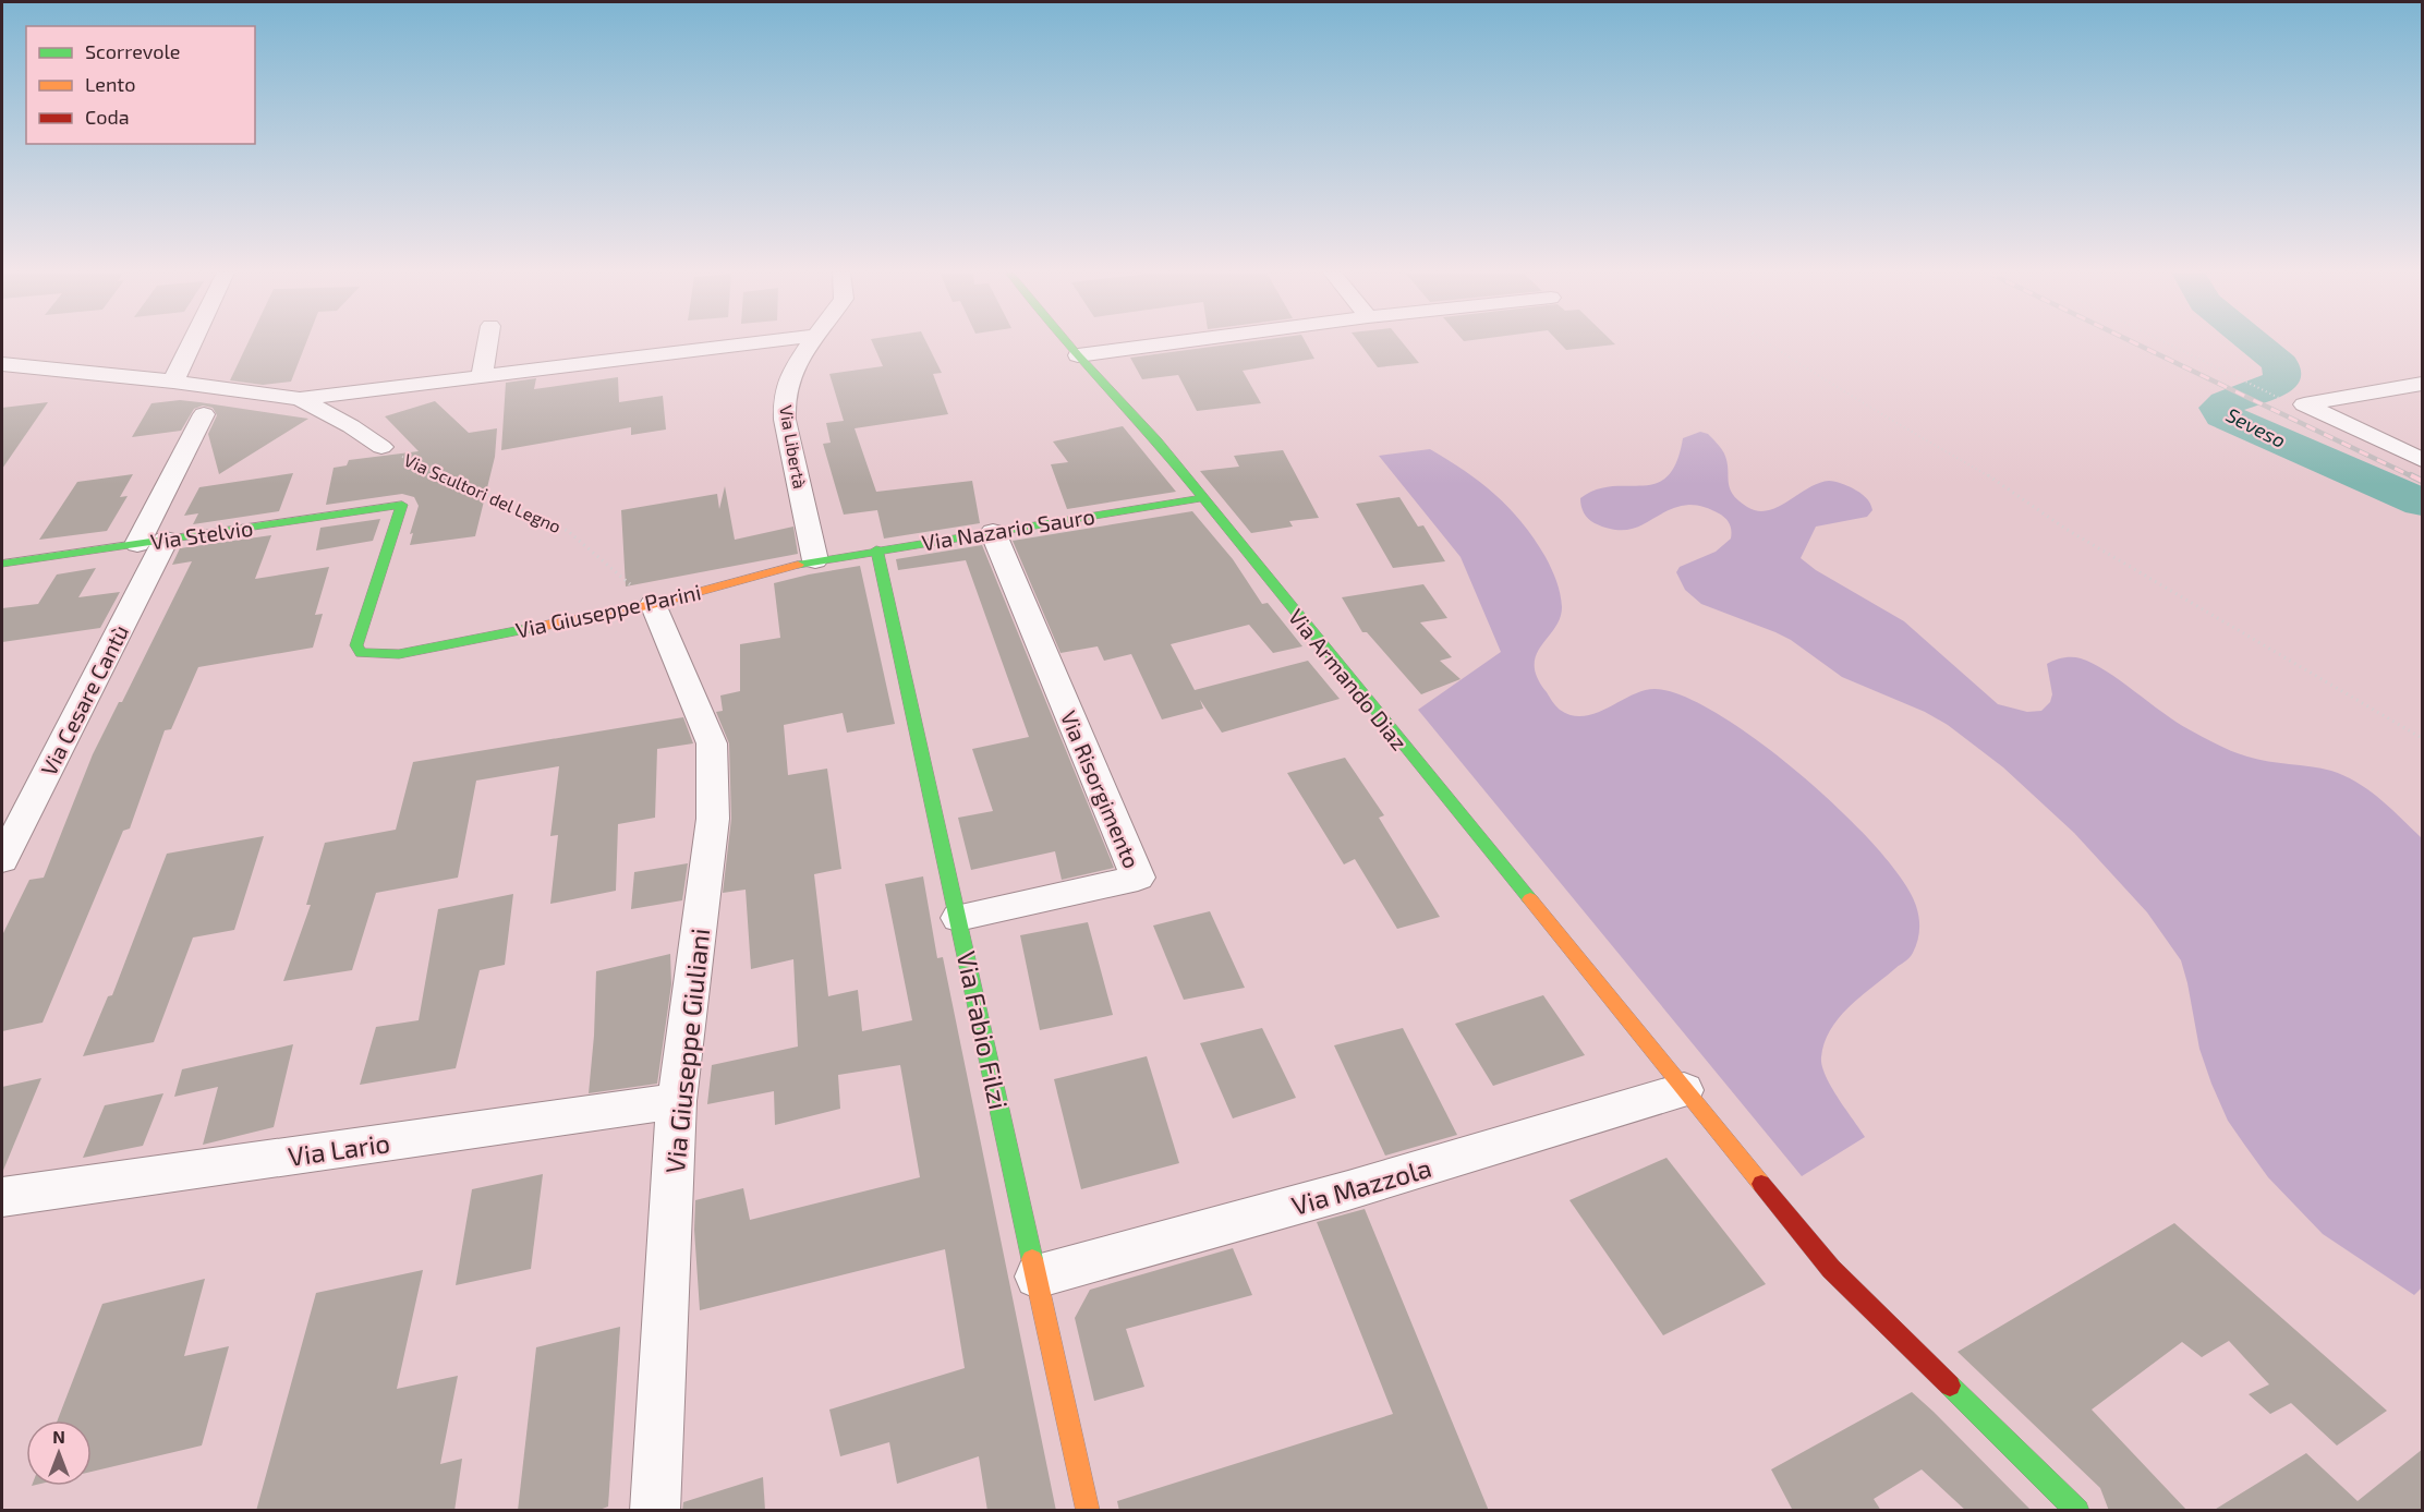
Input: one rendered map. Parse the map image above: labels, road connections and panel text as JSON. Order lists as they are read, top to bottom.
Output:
{
  "streets": {
    "street": [
      "Via Libertà",
      "Via Scultori del Legno",
      "Via Nazario Sauro",
      "Via Stelvio",
      "Via Giuseppe Parini",
      "Via Armando Diaz",
      "Via Cesare Cantù",
      "Via Risorgimento",
      "Via Fabio Filzi",
      "Via Giuseppe Giuliani",
      "Via Lario",
      "Via Mazzola"
    ]
  },
  "crossings": [
    ["Via Libertà", "Via Nazario Sauro"],
    ["Via Libertà", "Via Giuseppe Parini"],
    ["Via Scultori del Legno", "Via Giuseppe Parini"],
    ["Via Scultori del Legno", "Via Giuseppe Giuliani"],
    ["Via Nazario Sauro", "Via Giuseppe Parini"],
    ["Via Nazario Sauro", "Via Armando Diaz"],
    ["Via Nazario Sauro", "Via Risorgimento"],
    ["Via Nazario Sauro", "Via Fabio Filzi"],
    ["Via Stelvio", "Via Giuseppe Parini"],
    ["Via Stelvio", "Via Cesare Cantù"],
    ["Via Giuseppe Parini", "Via Giuseppe Giuliani"],
    ["Via Armando Diaz", "Via Mazzola"],
    ["Via Risorgimento", "Via Fabio Filzi"],
    ["Via Fabio Filzi", "Via Mazzola"],
    ["Via Giuseppe Giuliani", "Via Lario"]
  ],
  "water": ["Seveso"],
  "legend": ["Scorrevole", "Lento", "Coda"],
  "north": "top"
}
